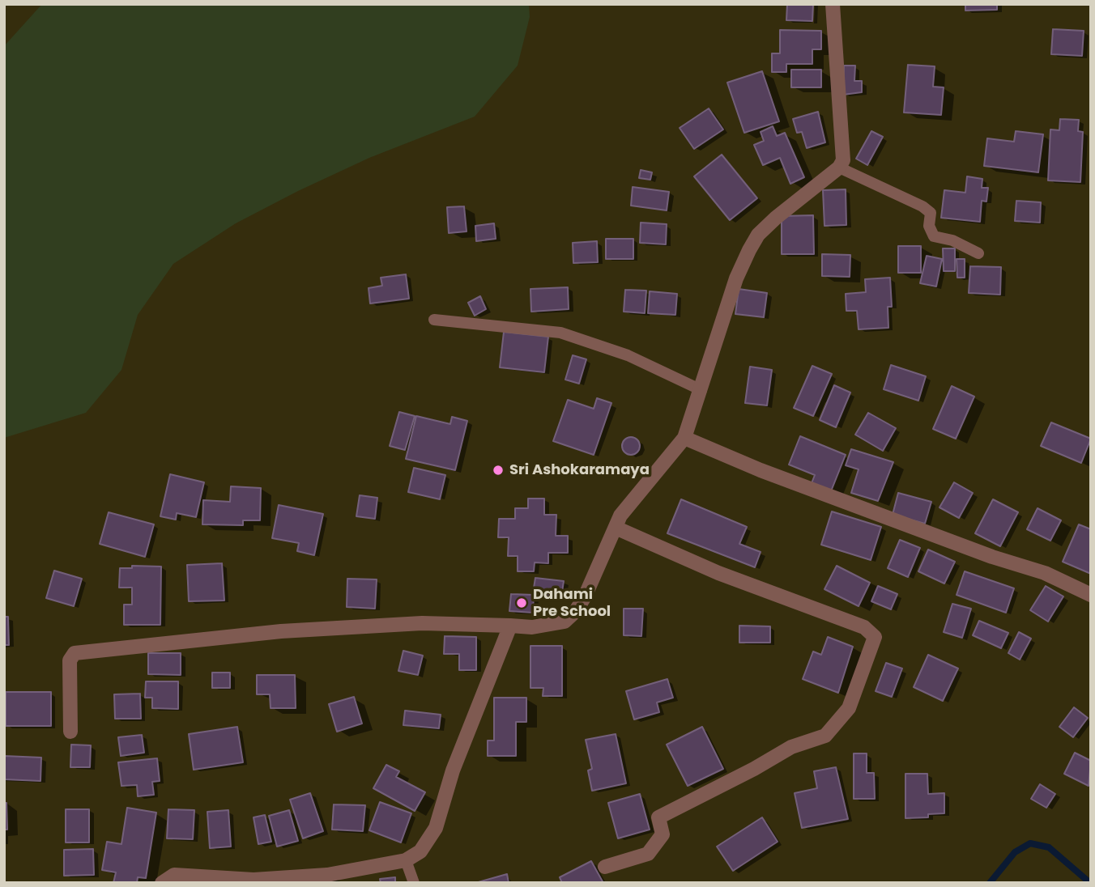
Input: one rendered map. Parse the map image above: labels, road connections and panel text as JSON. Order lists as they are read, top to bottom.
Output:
{
  "places": ["Sri Ashokaramaya", "Dahami Pre School"]
}
